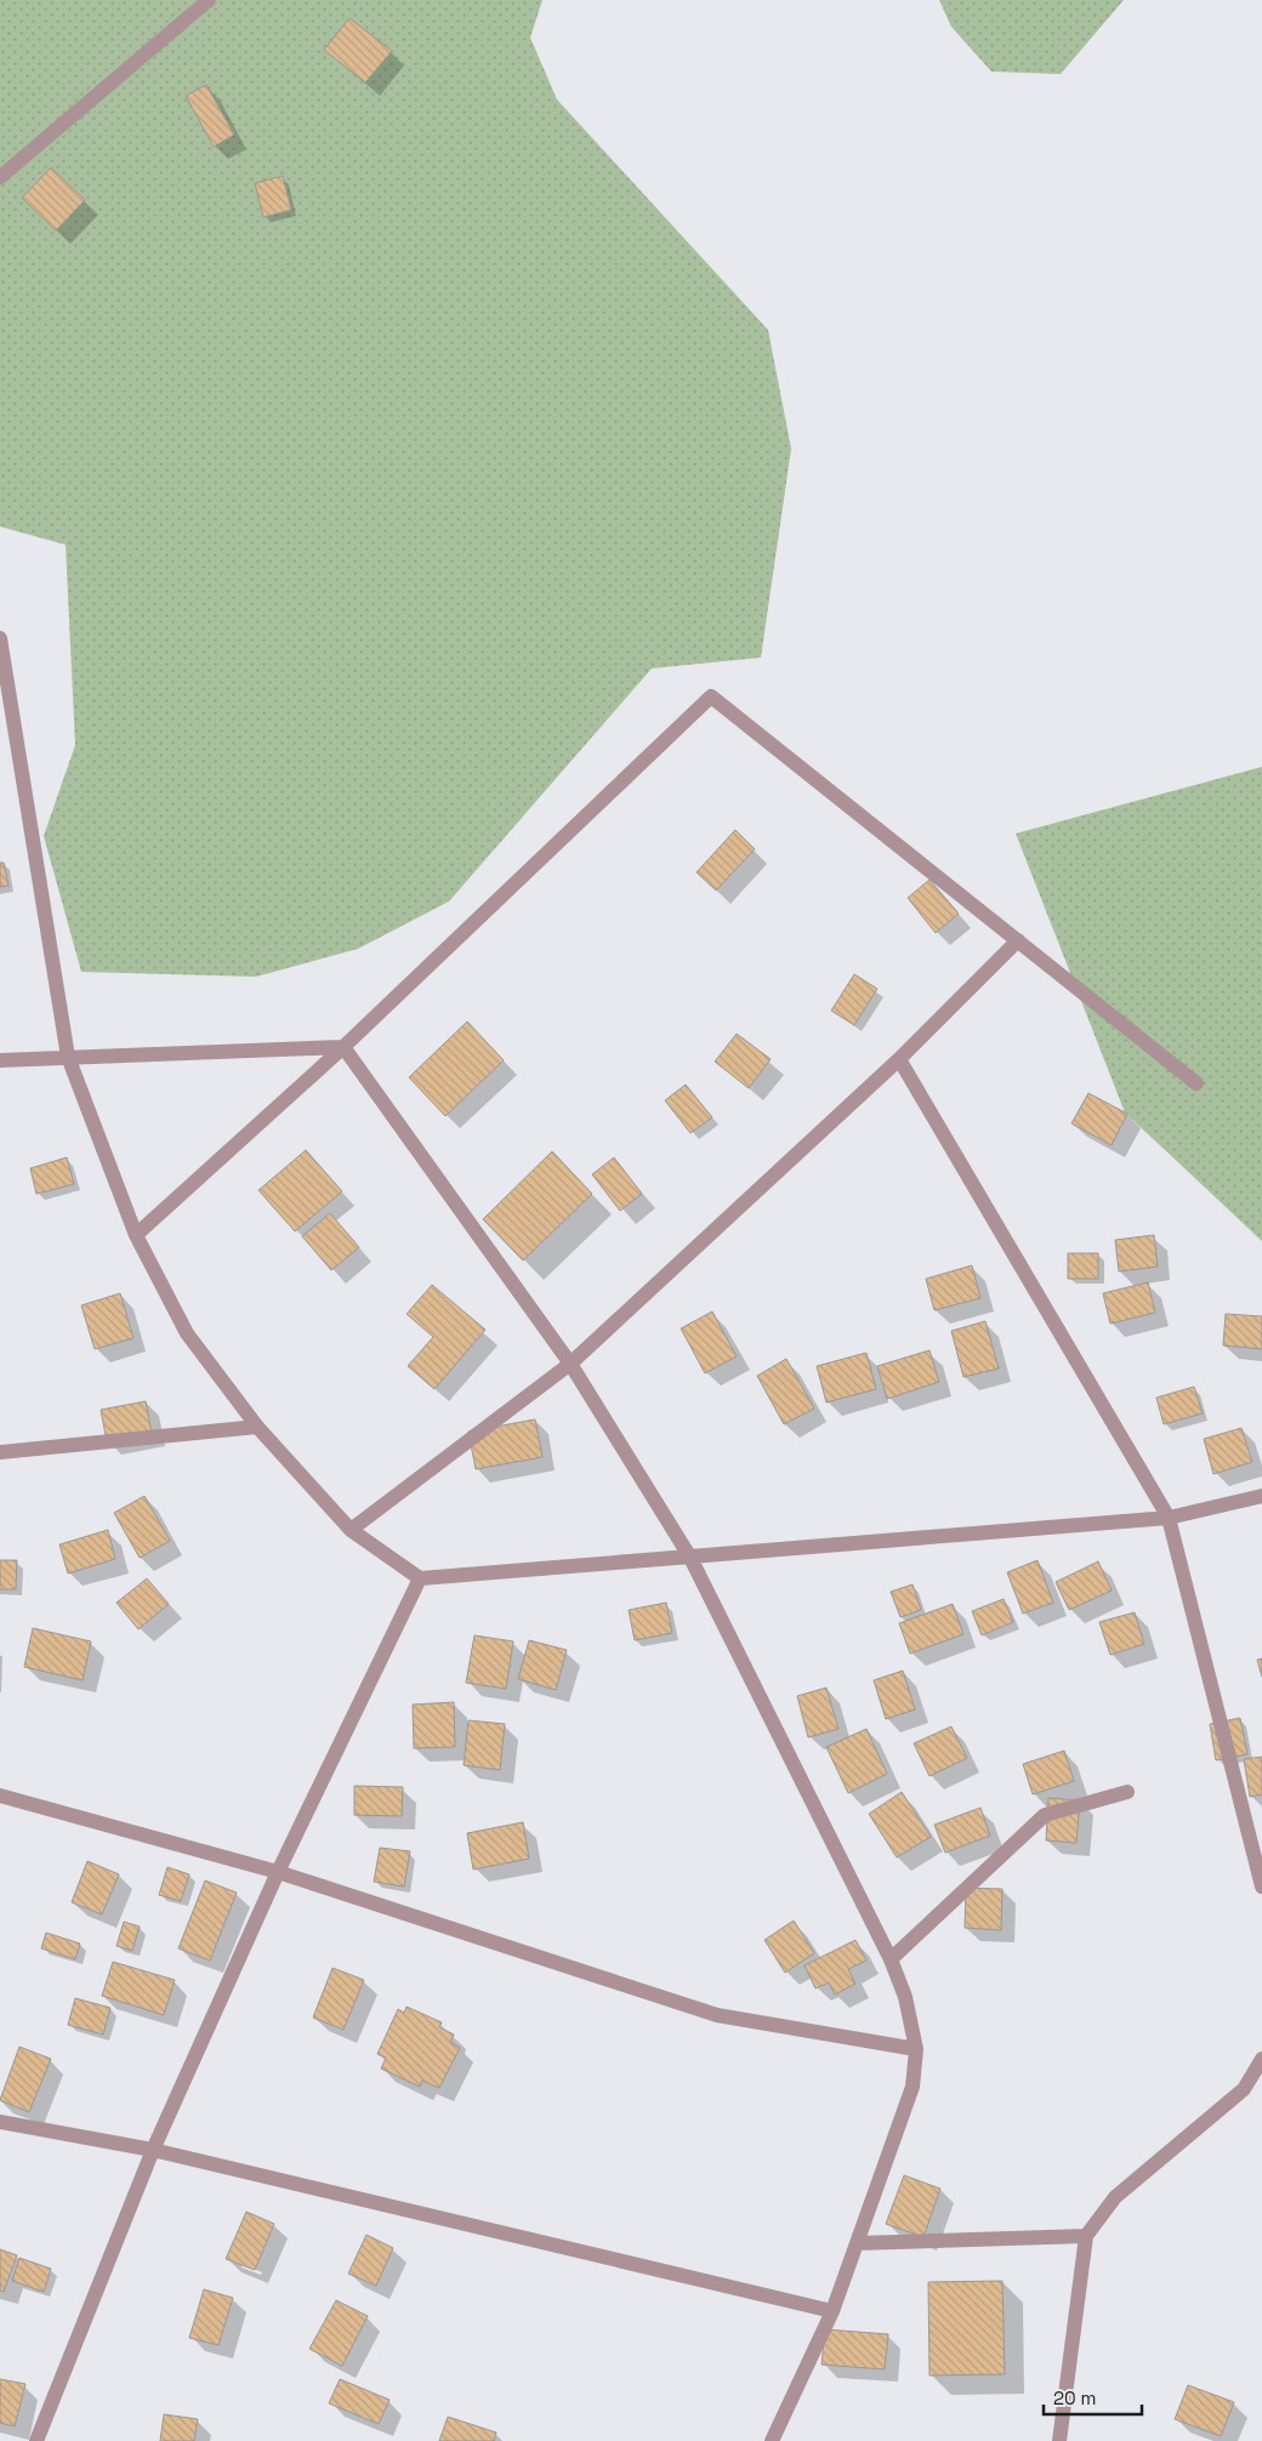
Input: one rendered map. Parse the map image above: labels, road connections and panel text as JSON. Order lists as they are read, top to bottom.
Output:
{
  "scale_bar": "20 m"
}
